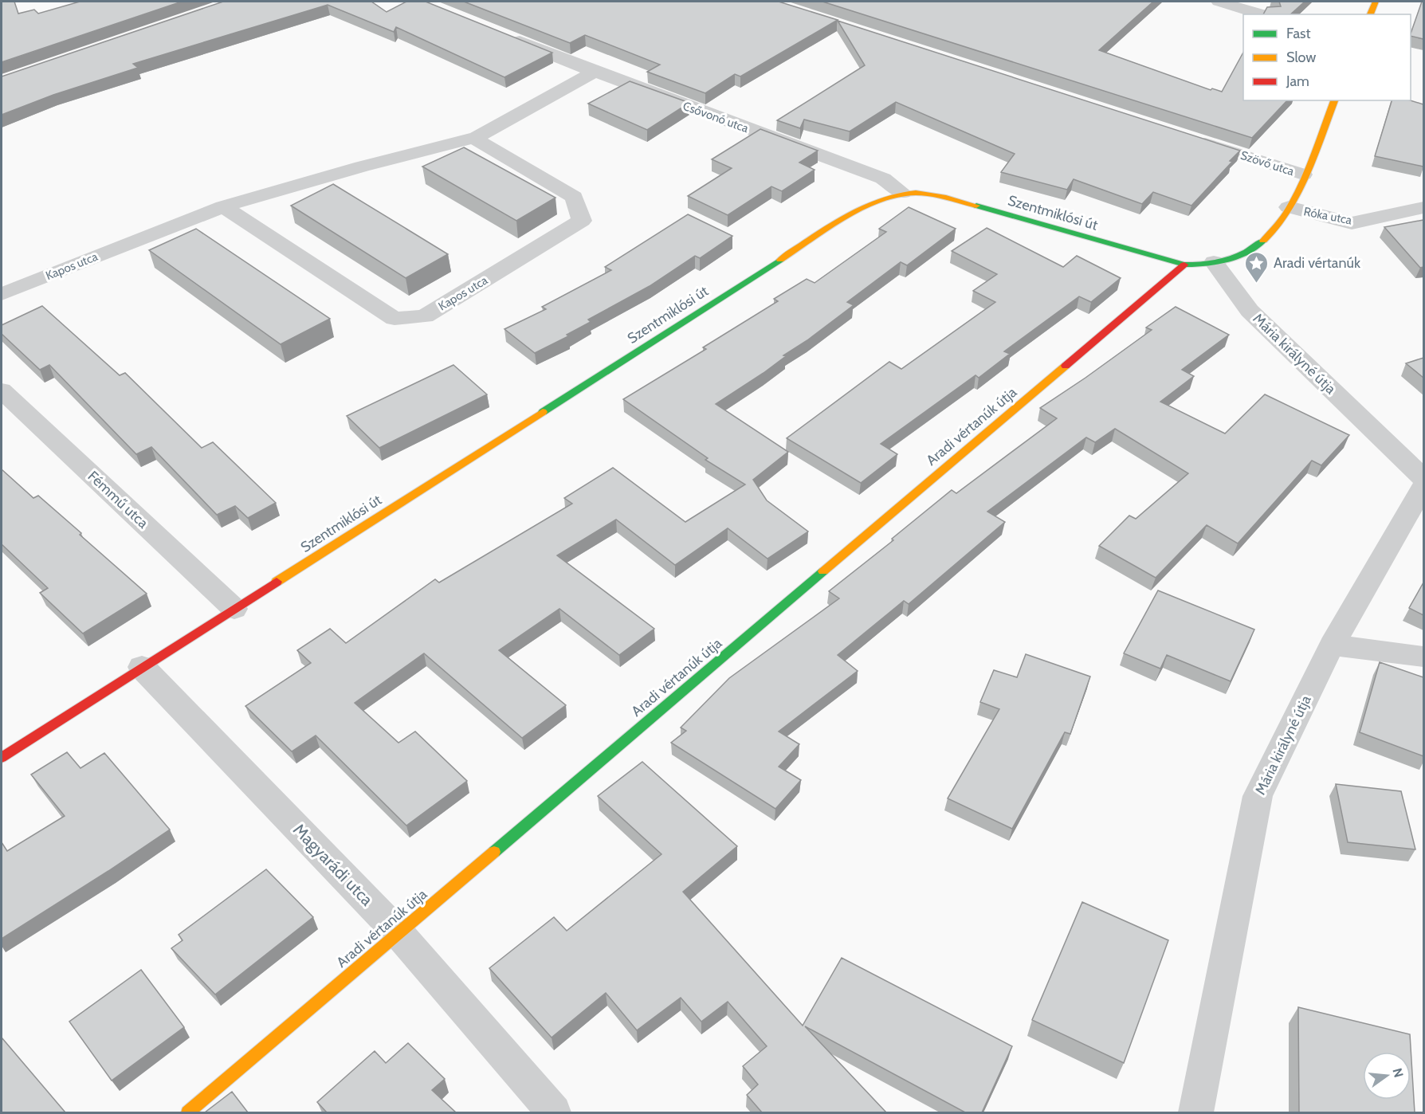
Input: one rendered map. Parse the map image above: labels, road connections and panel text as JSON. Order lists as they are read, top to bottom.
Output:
{
  "streets": {
    "street": [
      "Csővonó utca",
      "Szövő utca",
      "Szentmiklósi út",
      "Róka utca",
      "Kapos utca",
      "Mária királyné útja",
      "Aradi vértanúk útja",
      "Fémmű utca",
      "Magyarádi utca"
    ]
  },
  "crossings": [
    ["Csővonó utca", "Szentmiklósi út"],
    ["Csővonó utca", "Kapos utca"],
    ["Szövő utca", "Szentmiklósi út"],
    ["Szentmiklósi út", "Róka utca"],
    ["Szentmiklósi út", "Mária királyné útja"],
    ["Szentmiklósi út", "Aradi vértanúk útja"],
    ["Szentmiklósi út", "Fémmű utca"],
    ["Szentmiklósi út", "Magyarádi utca"],
    ["Aradi vértanúk útja", "Magyarádi utca"]
  ],
  "places": {
    "place": ["Aradi vértanúk"]
  },
  "legend": ["Fast", "Slow", "Jam"],
  "north": "right"
}
